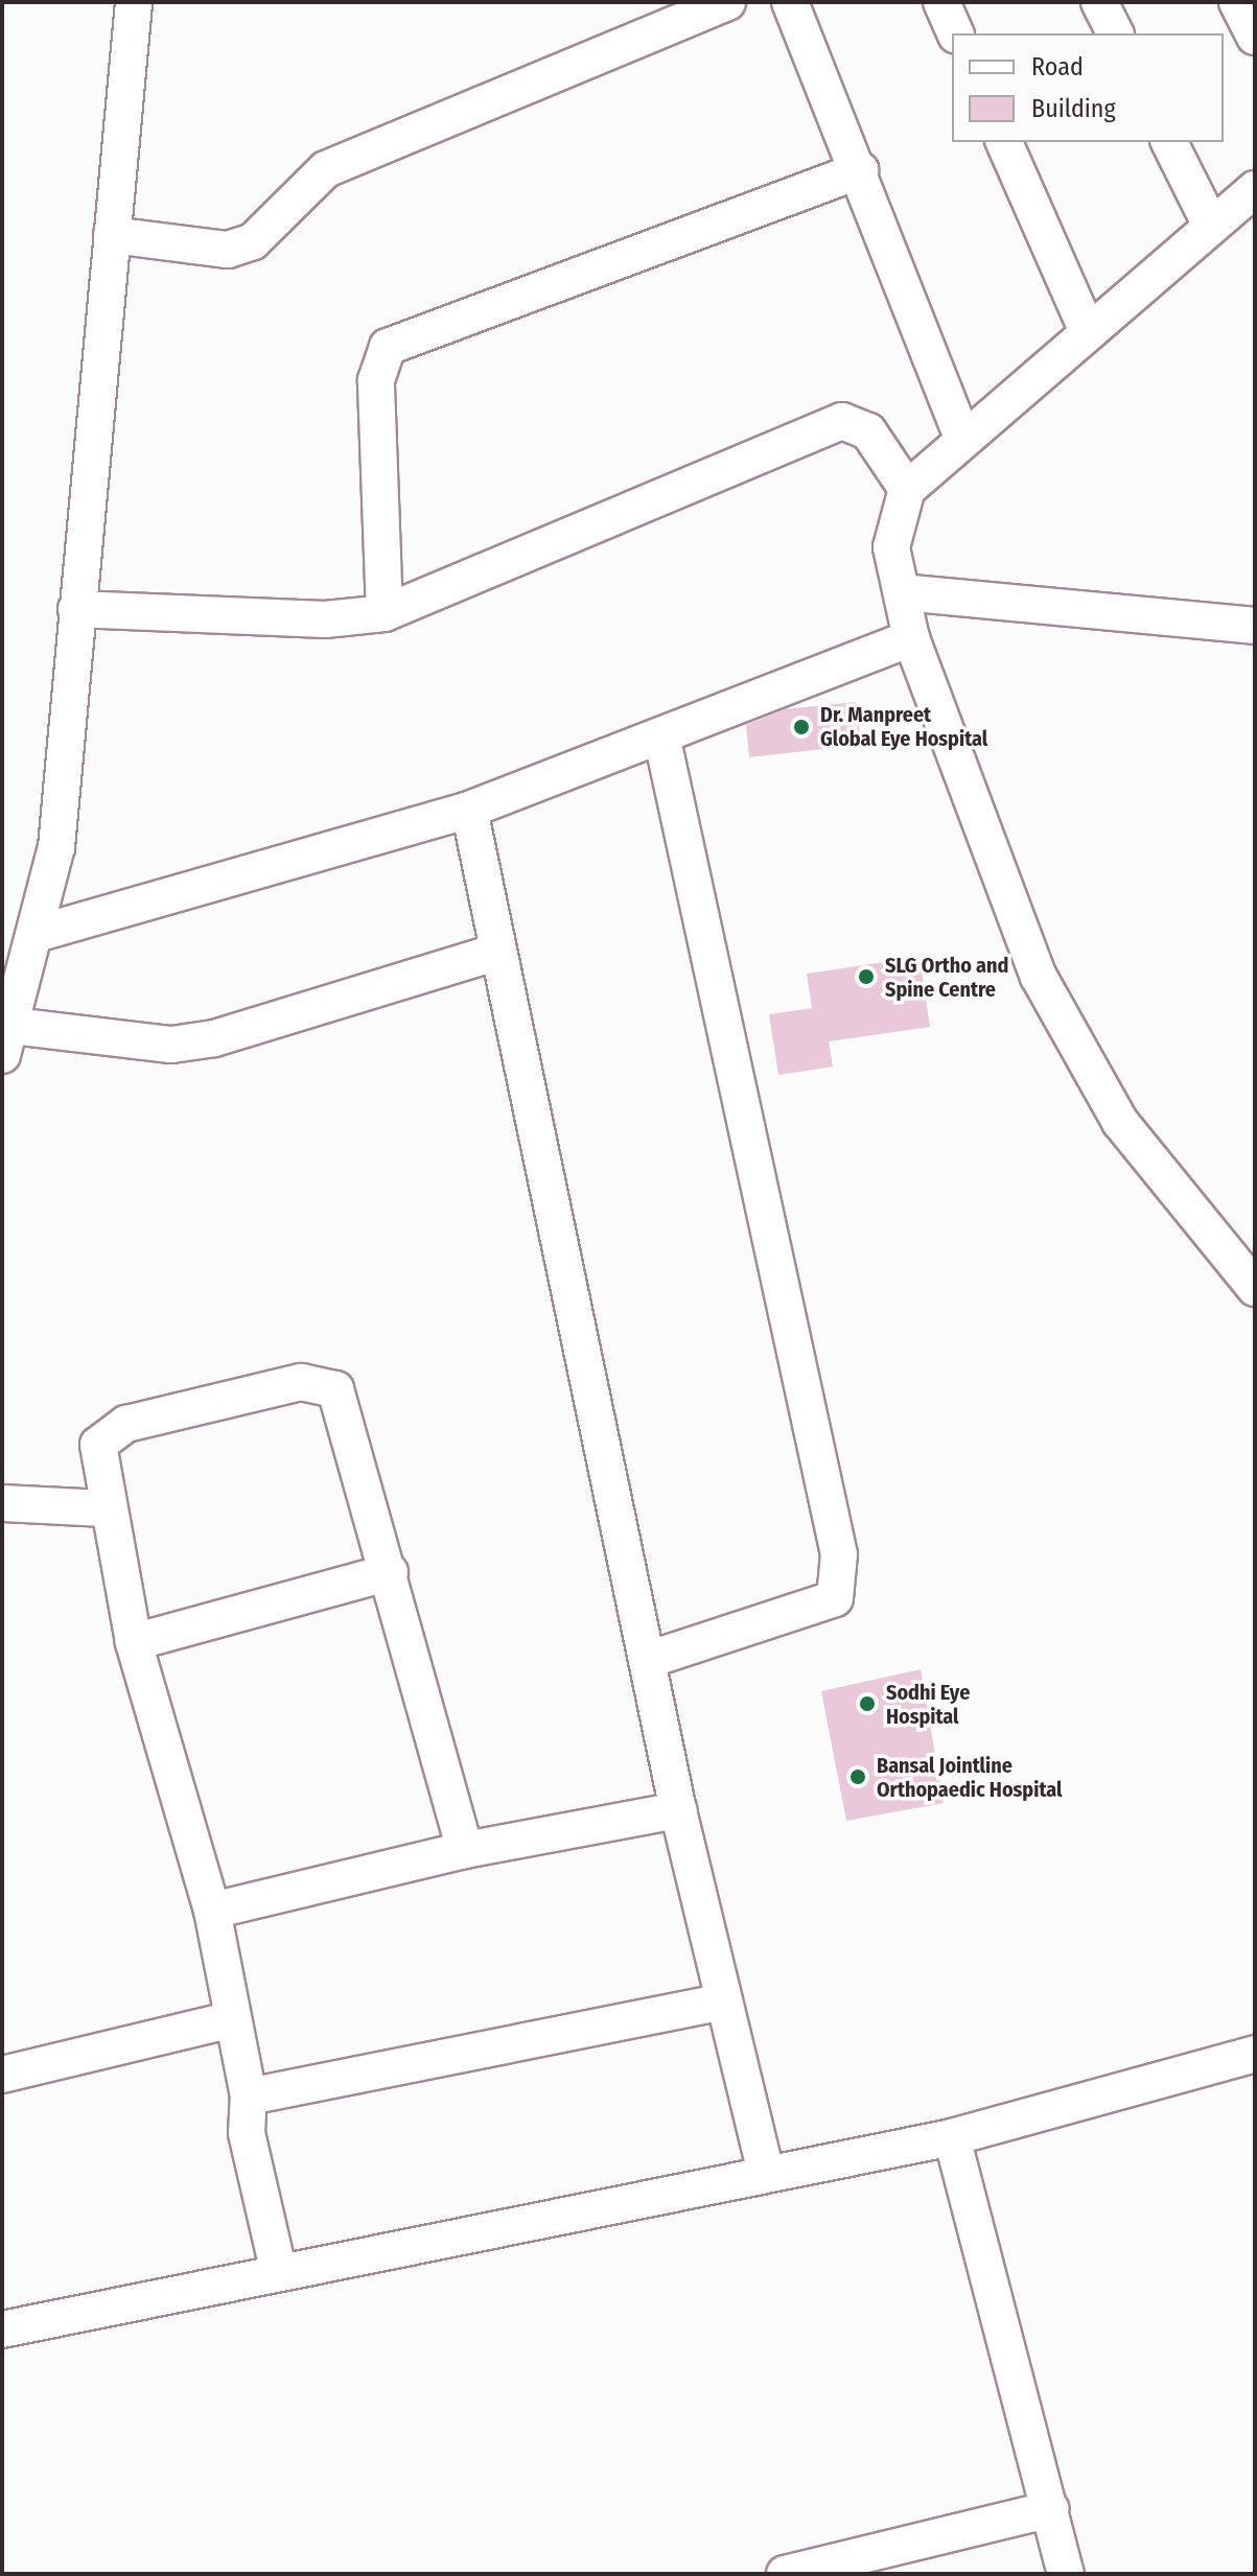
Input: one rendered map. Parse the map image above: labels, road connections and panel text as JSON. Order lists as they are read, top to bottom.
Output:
{
  "places": [
    "Dr. Manpreet Global Eye Hospital",
    "SLG Ortho and Spine Centre",
    "Sodhi Eye Hospital",
    "Bansal Jointline Orthopaedic Hospital"
  ],
  "legend": ["Road", "Building"]
}
